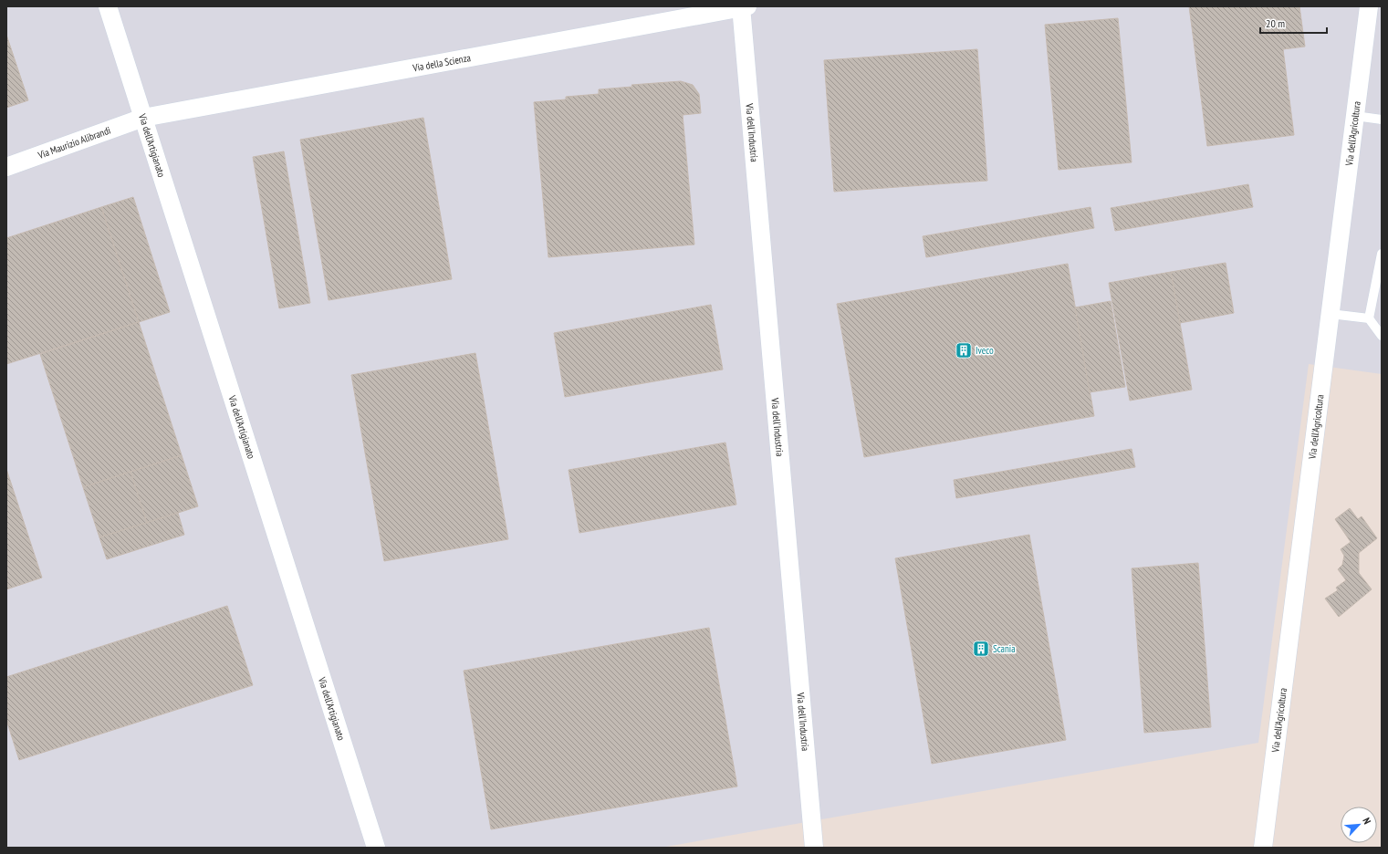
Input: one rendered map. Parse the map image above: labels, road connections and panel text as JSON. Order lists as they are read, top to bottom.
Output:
{
  "streets": {
    "street": [
      "Via della Scienza",
      "Via dell'Industria",
      "Via dell'Agricoltura",
      "Via Maurizio Alibrandi",
      "Via dell'Artigianato"
    ]
  },
  "crossings": [
    ["Via della Scienza", "Via dell'Industria"],
    ["Via della Scienza", "Via Maurizio Alibrandi"],
    ["Via della Scienza", "Via dell'Artigianato"],
    ["Via Maurizio Alibrandi", "Via dell'Artigianato"]
  ],
  "places": {
    "building": ["Iveco", "Scania"]
  },
  "scale_bar": "20 m",
  "north": "top right"
}
